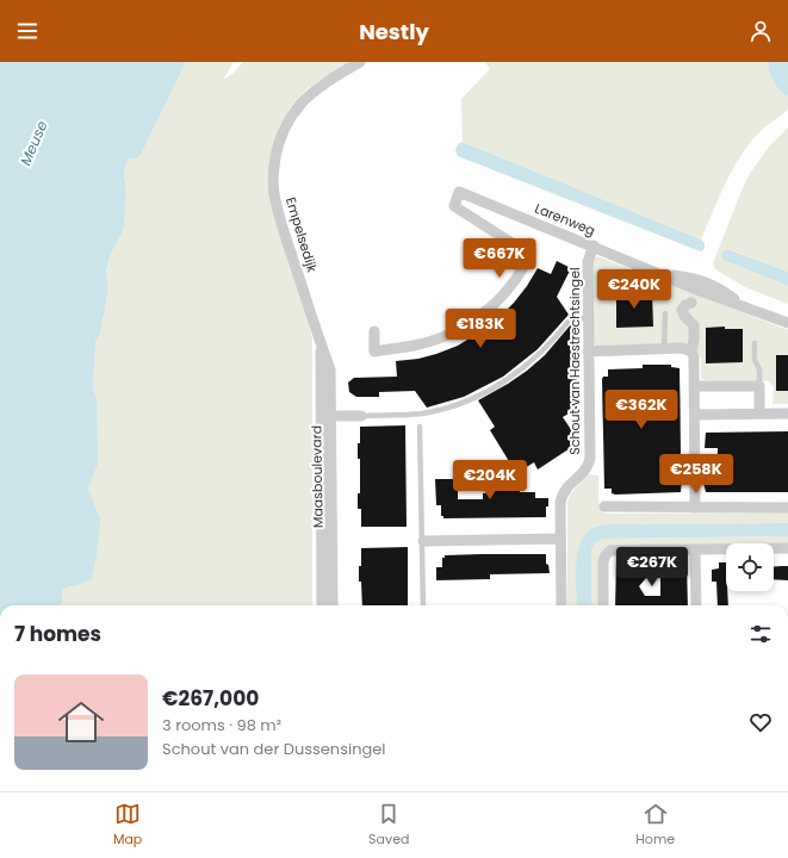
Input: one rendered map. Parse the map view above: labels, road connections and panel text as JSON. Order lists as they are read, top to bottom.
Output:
{
  "streets": {
    "street": [
      "Larenweg",
      "Empelsedijk",
      "Schout van Haestrechtsingel",
      "Maasboulevard"
    ]
  },
  "crossings": [
    ["Larenweg", "Schout van Haestrechtsingel"],
    ["Empelsedijk", "Maasboulevard"]
  ],
  "water": ["Meuse"],
  "page": {
    "header": "Nestly",
    "price": [
      "€667K",
      "€240K",
      "€183K",
      "€362K",
      "€258K",
      "€204K",
      "€267K"
    ],
    "heading": "7 homes",
    "list": [
      {
        "name": "€267,000",
        "note": "3 rooms · 98 m² · Schout van der Dussensingel"
      }
    ],
    "tabs": ["Map", "Saved", "Home"]
  }
}
